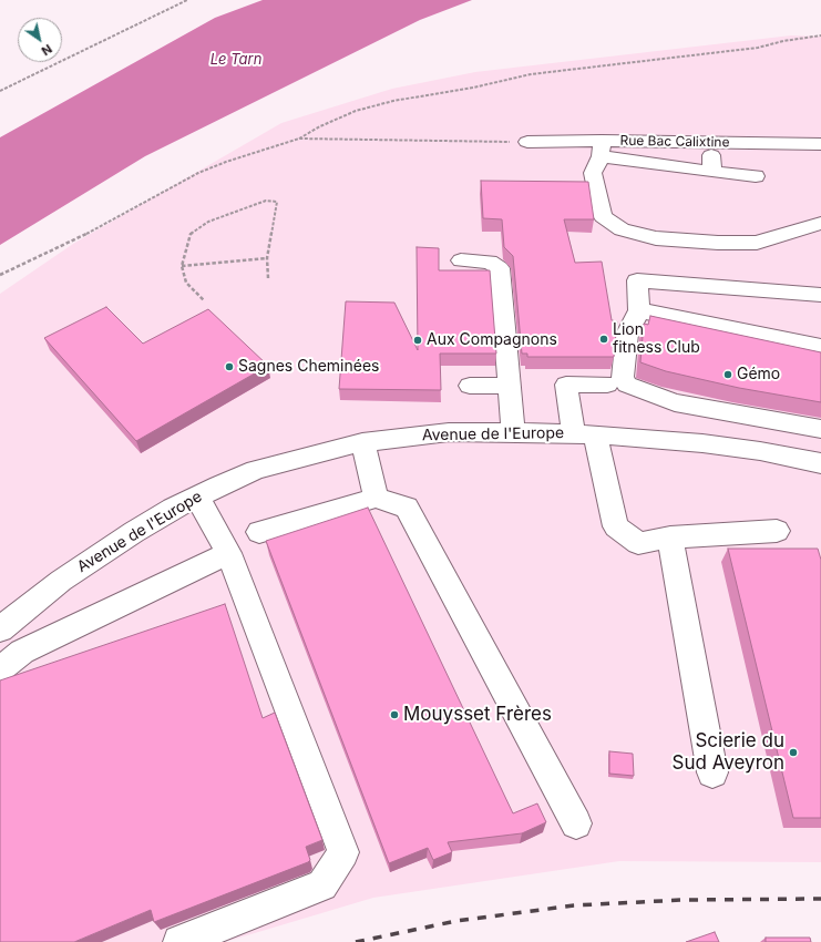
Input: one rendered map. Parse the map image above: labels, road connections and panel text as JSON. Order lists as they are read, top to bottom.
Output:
{
  "streets": {
    "street": ["Rue Bac Calixtine", "Avenue de l'Europe"]
  },
  "water": ["Le Tarn"],
  "places": [
    "Lion fitness Club",
    "Aux Compagnons",
    "Sagnes Cheminées",
    "Gémo",
    "Mouysset Frères",
    "Scierie du Sud Aveyron"
  ],
  "north": "bottom right"
}
